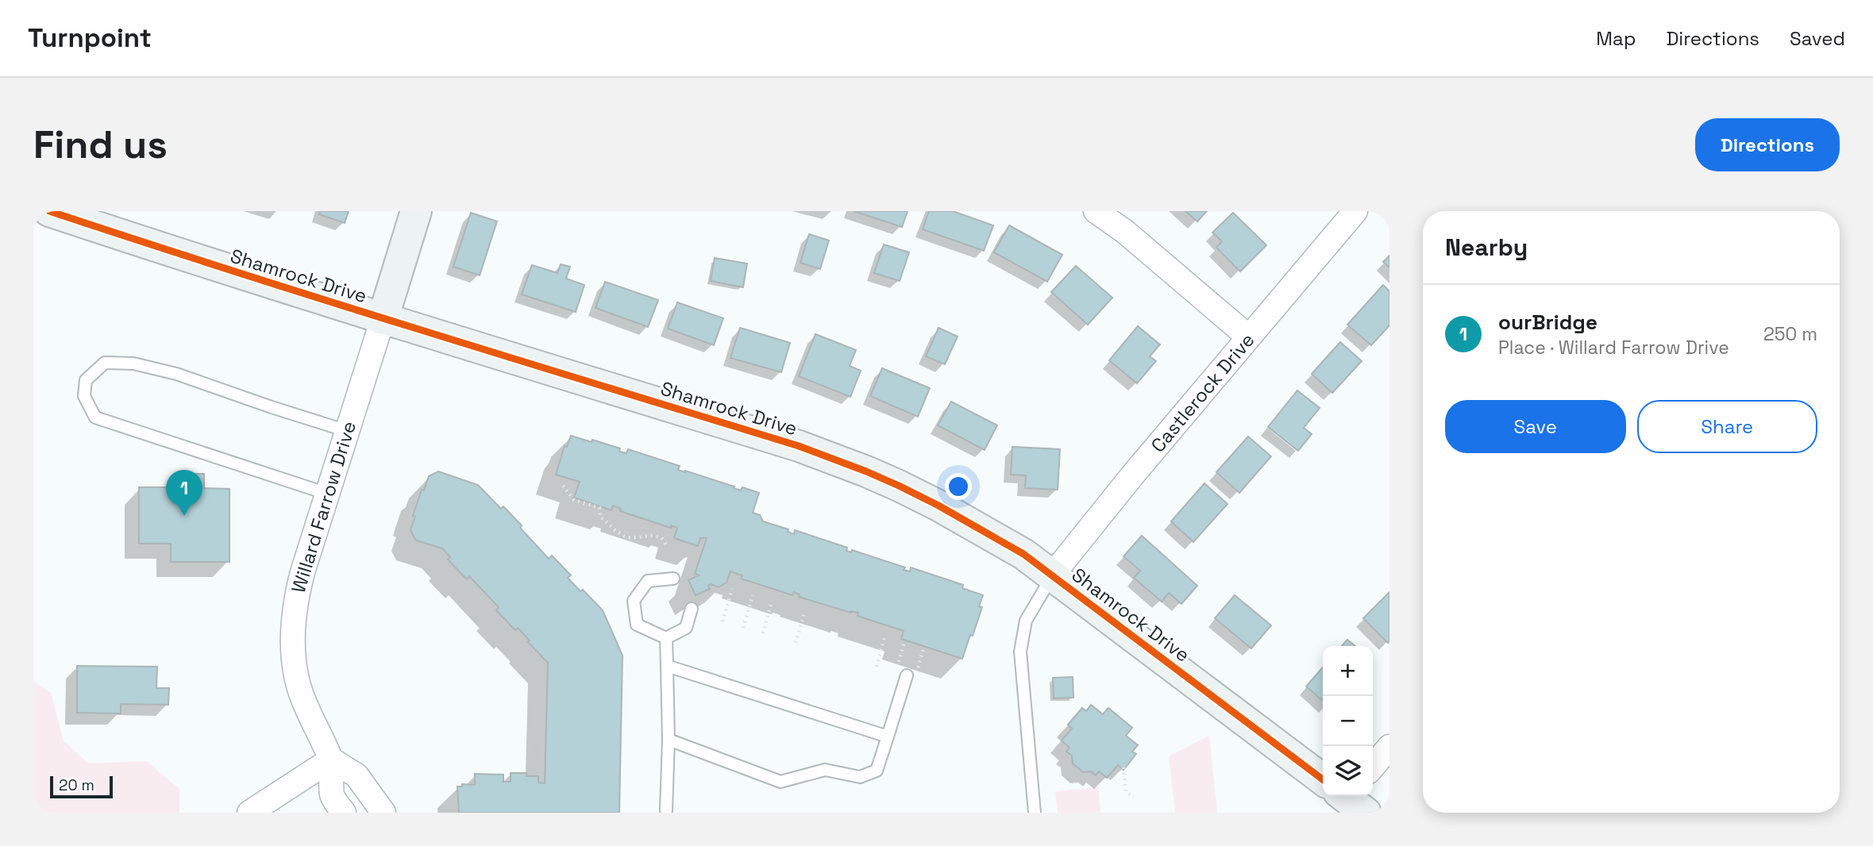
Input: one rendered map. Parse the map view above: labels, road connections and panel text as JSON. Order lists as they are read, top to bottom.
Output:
{
  "streets": {
    "street": ["Shamrock Drive", "Castlerock Drive", "Willard Farrow Drive"]
  },
  "crossings": [
    ["Shamrock Drive", "Castlerock Drive"],
    ["Shamrock Drive", "Willard Farrow Drive"]
  ],
  "scale_bar": "20 m",
  "page": {
    "header": "Turnpoint",
    "nav": ["Map", "Directions", "Saved"],
    "buttons": [
      "Directions",
      ["Save", "Share"]
    ],
    "title": "Find us",
    "heading": "Nearby",
    "list": [
      {
        "mark": "1",
        "name": "ourBridge",
        "note": "Place · Willard Farrow Drive",
        "value": "250 m"
      }
    ],
    "pins": "1",
    "map_buttons": ["+", "−"],
    "scale": "20 m"
  }
}
